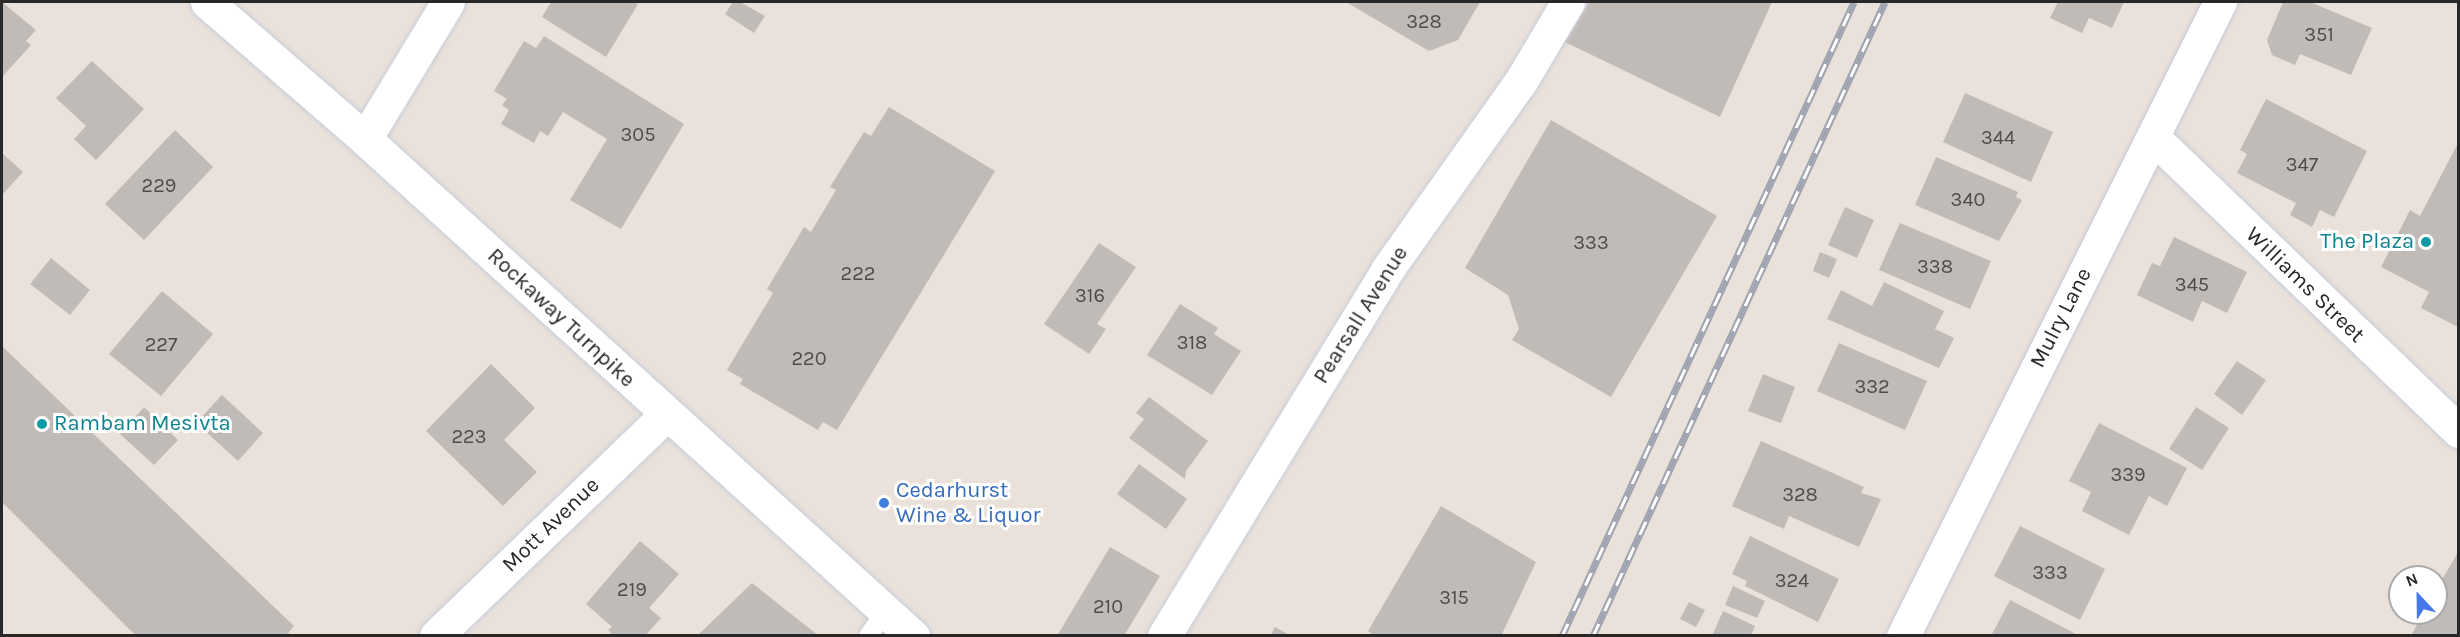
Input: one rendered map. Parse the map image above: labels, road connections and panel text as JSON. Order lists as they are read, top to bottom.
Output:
{
  "streets": {
    "street": [
      "Williams Street",
      "Pearsall Avenue",
      "Rockaway Turnpike",
      "Mulry Lane",
      "Mott Avenue"
    ]
  },
  "crossings": [
    ["Williams Street", "Mulry Lane"],
    ["Rockaway Turnpike", "Mott Avenue"]
  ],
  "places": ["The Plaza", "Rambam Mesivta", "Cedarhurst Wine & Liquor"],
  "house_numbers": [
    "328",
    "351",
    "305",
    "344",
    "347",
    "229",
    "340",
    "333",
    "338",
    "222",
    "345",
    "316",
    "318",
    "227",
    "220",
    "332",
    "223",
    "339",
    "328",
    "333",
    "324",
    "219",
    "315",
    "210"
  ],
  "north": "top"
}
